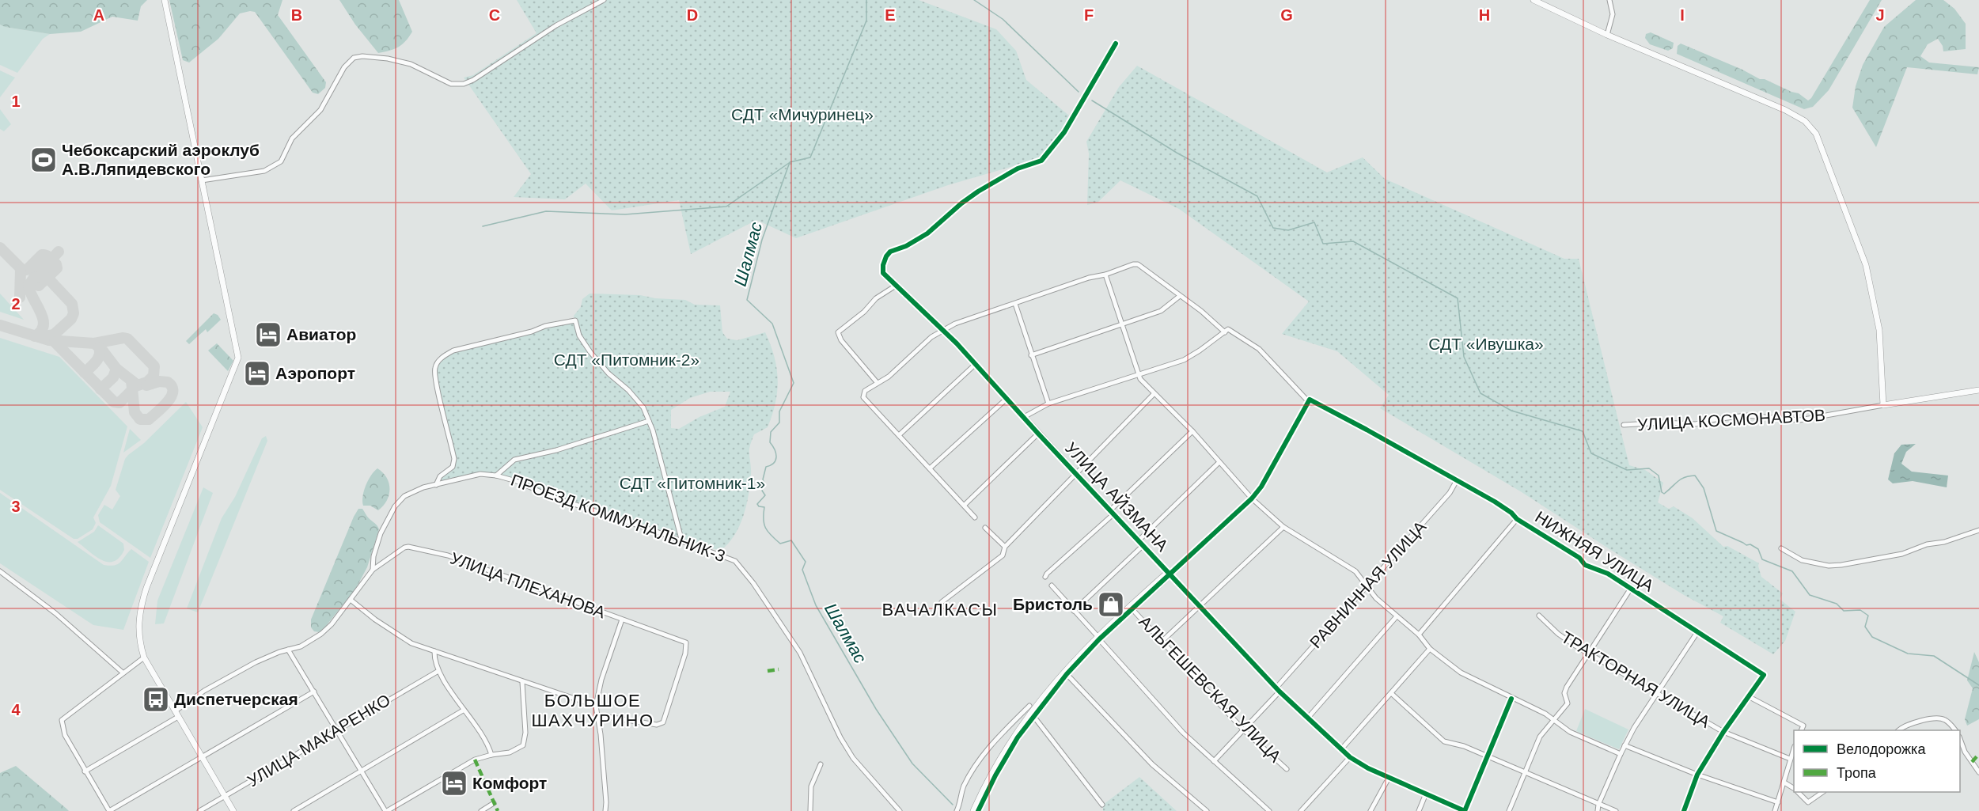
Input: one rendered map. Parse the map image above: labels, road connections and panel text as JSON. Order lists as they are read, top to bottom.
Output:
{
  "streets": {
    "street": [
      "УЛИЦА КОСМОНАВТОВ",
      "УЛИЦА АЙЗМАНА",
      "ПРОЕЗД КОММУНАЛЬНИК-3",
      "НИЖНЯЯ УЛИЦА",
      "РАВНИННАЯ УЛИЦА",
      "УЛИЦА ПЛЕХАНОВА",
      "ТРАКТОРНАЯ УЛИЦА",
      "АЛЬГЕШЕВСКАЯ УЛИЦА",
      "УЛИЦА МАКАРЕНКО"
    ]
  },
  "crossings": [
    ["УЛИЦА АЙЗМАНА", "РАВНИННАЯ УЛИЦА"],
    ["ПРОЕЗД КОММУНАЛЬНИК-3", "УЛИЦА ПЛЕХАНОВА"],
    ["НИЖНЯЯ УЛИЦА", "РАВНИННАЯ УЛИЦА"],
    ["РАВНИННАЯ УЛИЦА", "АЛЬГЕШЕВСКАЯ УЛИЦА"]
  ],
  "districts": ["ВАЧАЛКАСЫ", "БОЛЬШОЕ ШАХЧУРИНО"],
  "water": ["Шалмас"],
  "parks": [
    "СДТ «Мичуринец»",
    "СДТ «Ивушка»",
    "СДТ «Питомник-2»",
    "СДТ «Питомник-1»"
  ],
  "places": {
    "sports": ["Чебоксарский аэроклуб А.В.Ляпидевского"],
    "hotel": ["Авиатор", "Аэропорт", "Комфорт"],
    "shop": ["Бристоль"],
    "bus stop": ["Диспетчерская"]
  },
  "legend": ["Велодорожка", "Тропа"],
  "grid": {
    "columns": [
      "A",
      "B",
      "C",
      "D",
      "E",
      "F",
      "G",
      "H",
      "I",
      "J"
    ],
    "rows": [
      "1",
      "2",
      "3",
      "4"
    ]
  }
}
